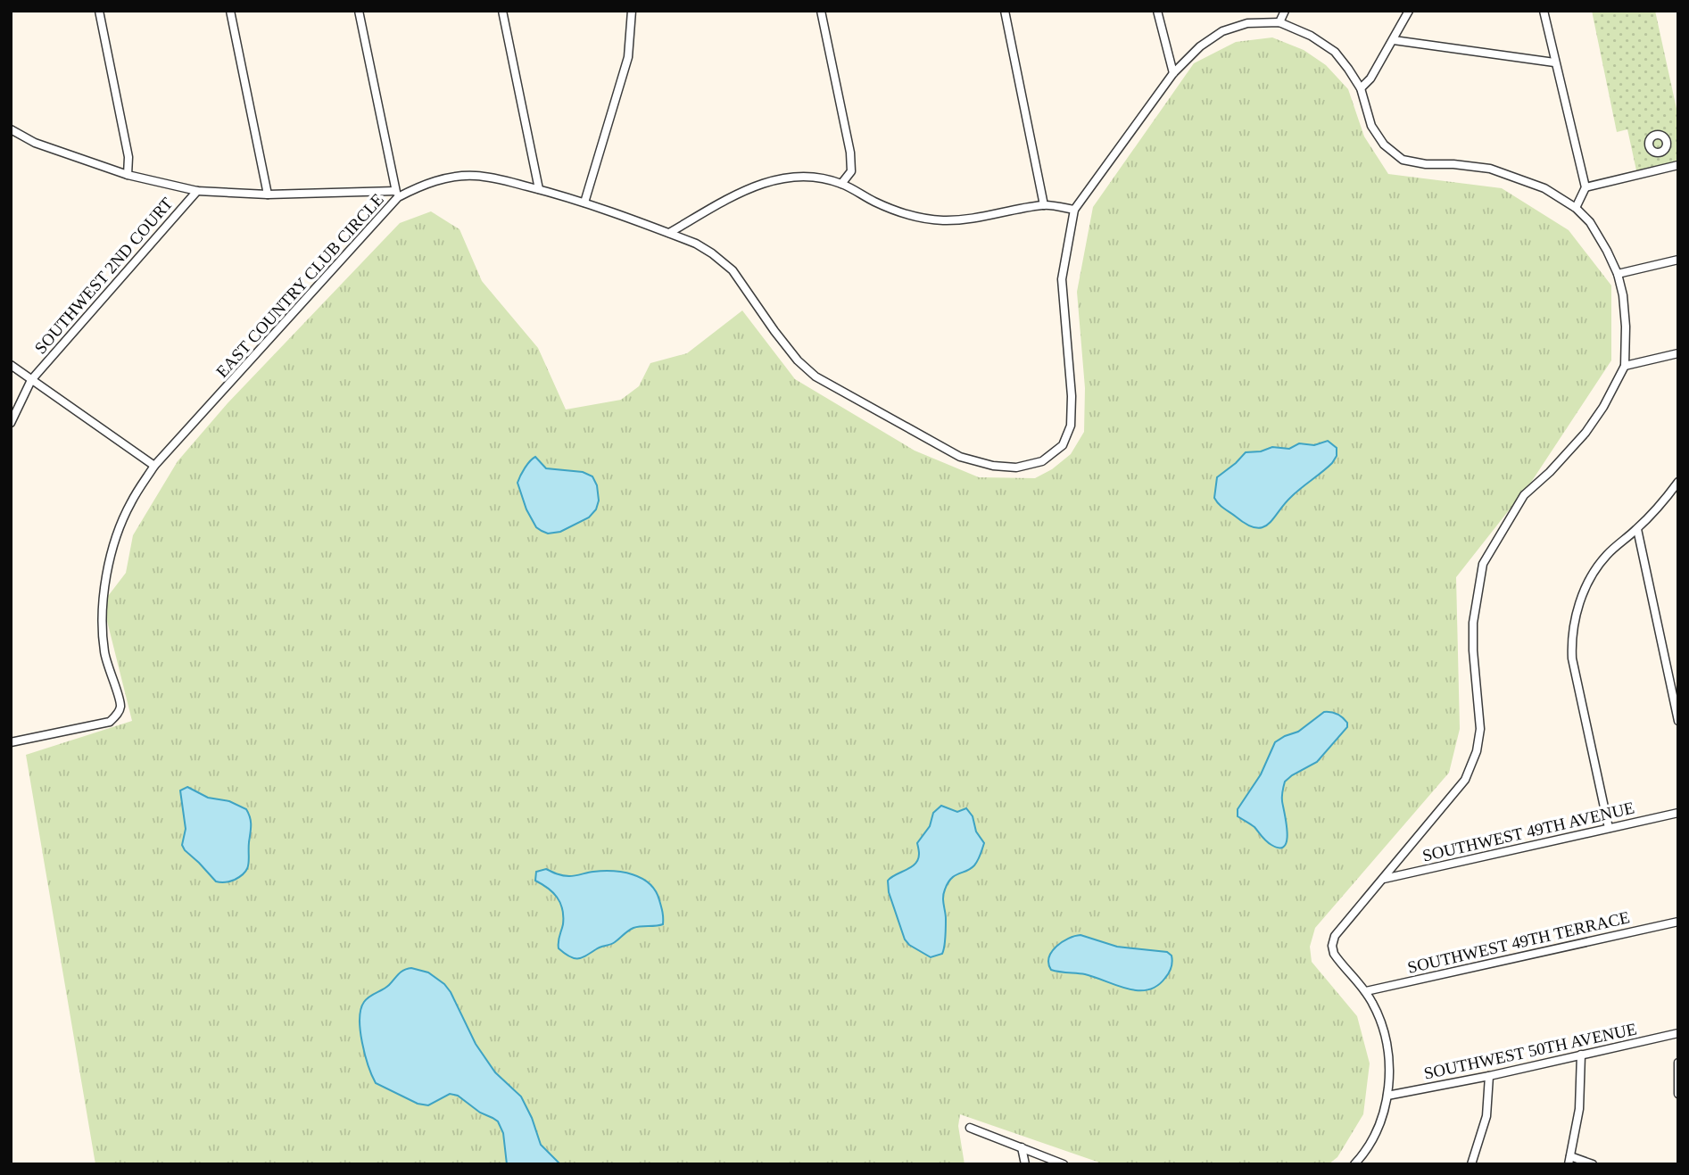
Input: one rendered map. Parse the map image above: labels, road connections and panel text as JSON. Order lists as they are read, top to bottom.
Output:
{
  "streets": {
    "street": [
      "SOUTHWEST 2ND COURT",
      "EAST COUNTRY CLUB CIRCLE",
      "SOUTHWEST 49TH AVENUE",
      "SOUTHWEST 49TH TERRACE",
      "SOUTHWEST 50TH AVENUE"
    ]
  }
}
